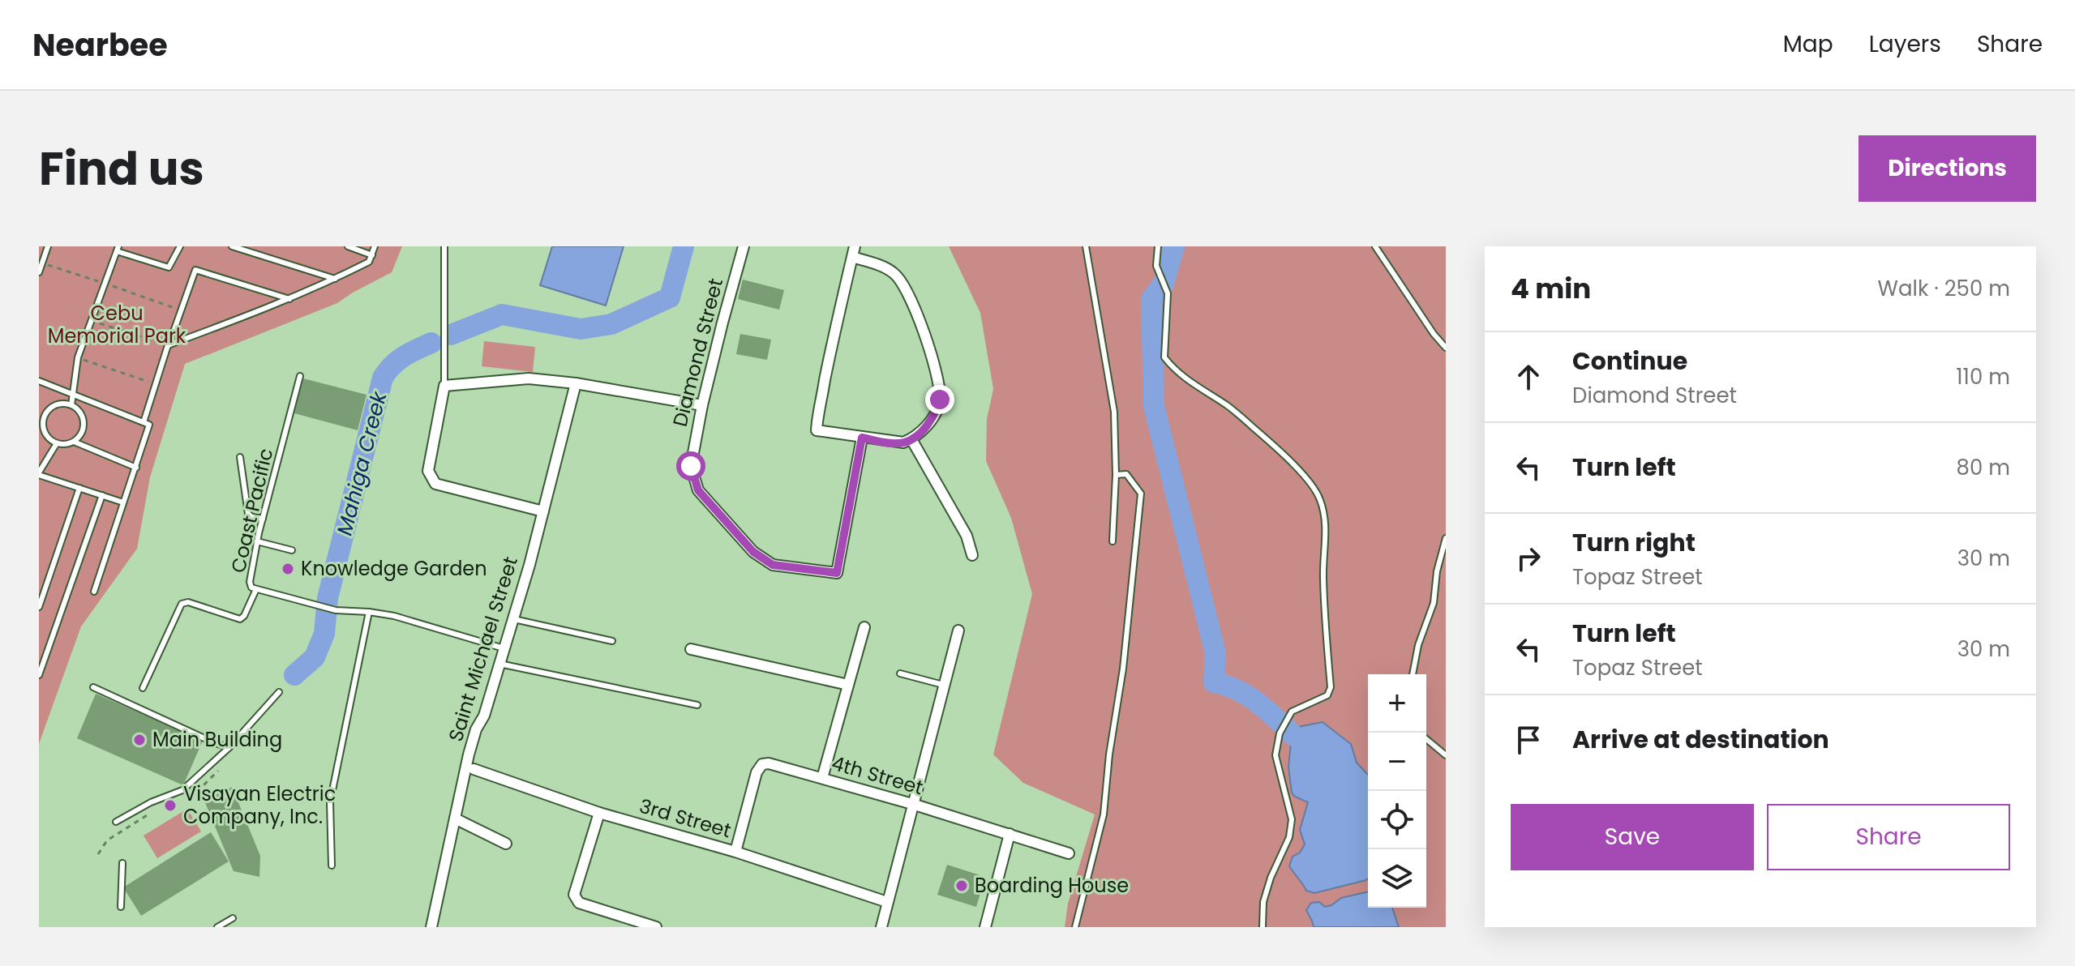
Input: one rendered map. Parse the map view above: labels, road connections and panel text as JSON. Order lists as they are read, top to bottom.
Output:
{
  "streets": {
    "street": [
      "Diamond Street",
      "Saint Michael Street",
      "4th Street",
      "3rd Street"
    ],
    "lane": ["Coast Pacific"]
  },
  "crossings": [
    ["Coast Pacific", "Saint Michael Street"],
    ["4th Street", "3rd Street"]
  ],
  "water": ["Mahiga Creek"],
  "parks": ["Cebu Memorial Park"],
  "places": [
    "Knowledge Garden",
    "Main Building",
    "Visayan Electric Company, Inc.",
    "Boarding House"
  ],
  "page": {
    "header": "Nearbee",
    "nav": ["Map", "Layers", "Share"],
    "title": "Find us",
    "buttons": [
      "Directions",
      ["Save", "Share"]
    ],
    "heading": ["4 min", "Walk · 250 m"],
    "list": [
      ["Continue", "Diamond Street", "110 m"],
      ["Turn left", "80 m"],
      ["Turn right", "Topaz Street", "30 m"],
      ["Turn left", "Topaz Street", "30 m"],
      "Arrive at destination"
    ],
    "map_buttons": ["+", "−"]
  }
}
